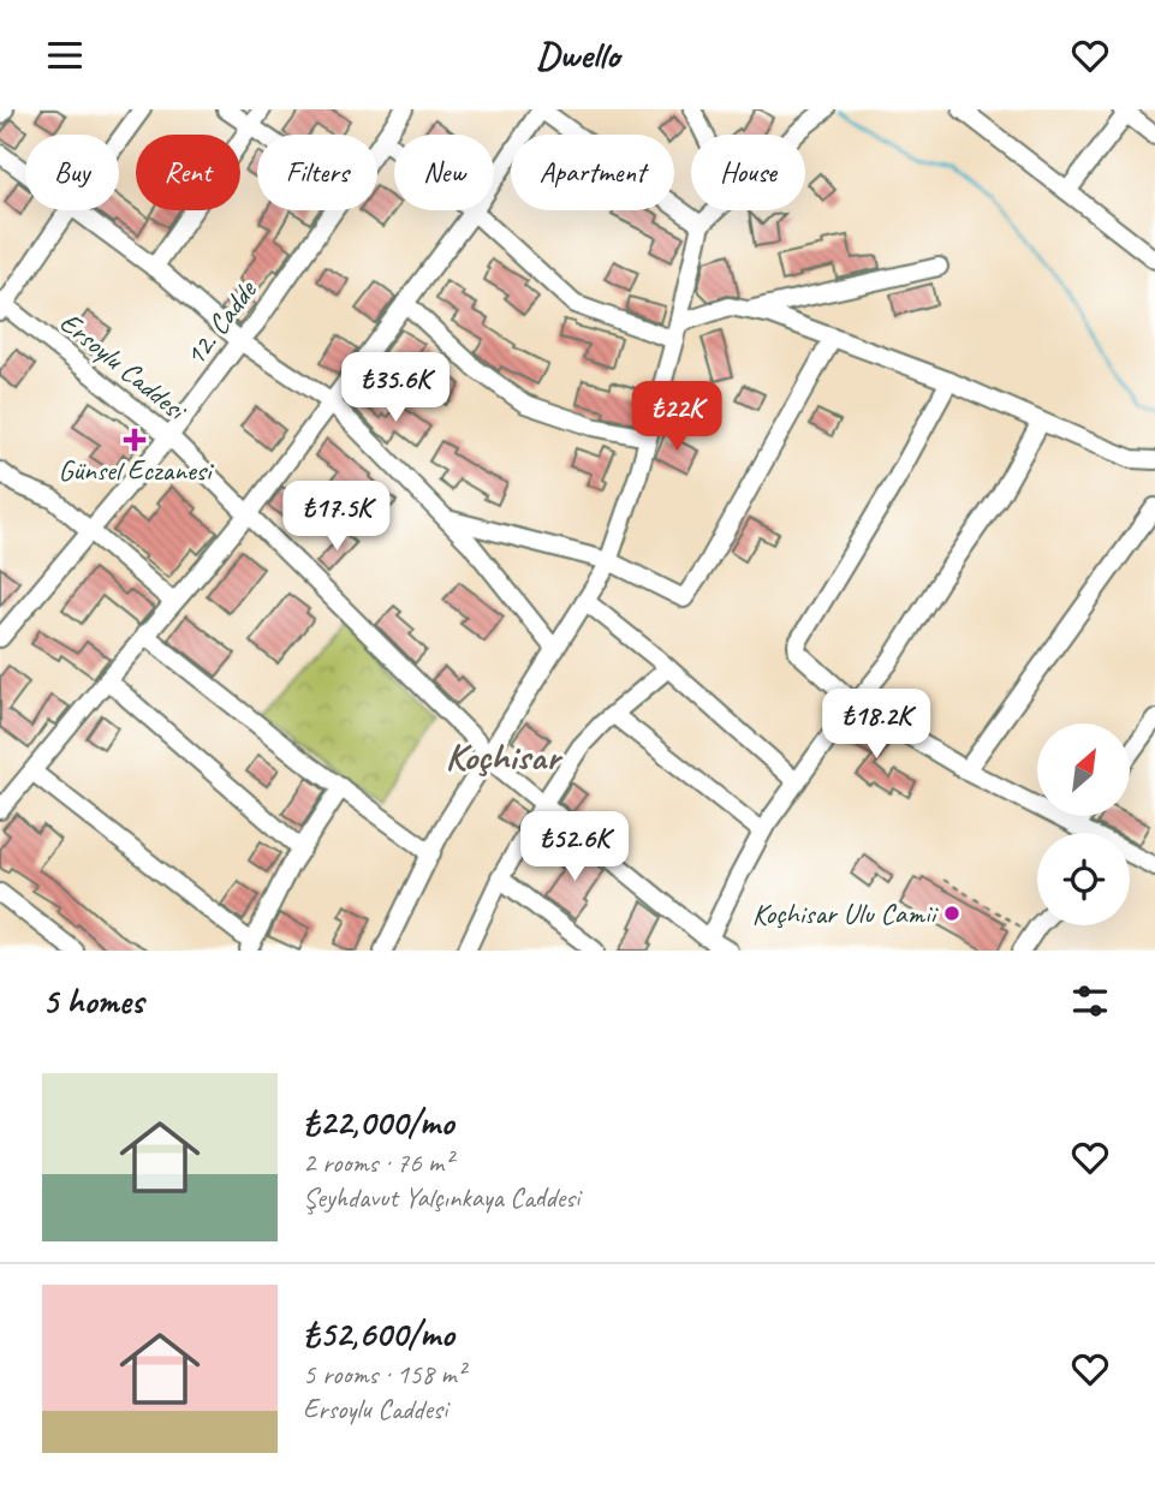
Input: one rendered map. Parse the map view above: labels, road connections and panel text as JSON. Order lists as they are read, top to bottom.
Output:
{
  "streets": {
    "street": ["12. Cadde", "Ersoylu Caddesi"]
  },
  "crossings": [
    ["12. Cadde", "Ersoylu Caddesi"]
  ],
  "districts": ["Koçhisar"],
  "places": {
    "health": ["Günsel Eczanesi"],
    "other": ["Koçhisar Ulu Camii"]
  },
  "north": "top right",
  "page": {
    "header": "Dwello",
    "chip": [
      "Buy",
      "Rent",
      "Filters",
      "New",
      "Apartment",
      "House"
    ],
    "price": [
      "₺35.6K",
      "₺22K",
      "₺17.5K",
      "₺18.2K",
      "₺52.6K"
    ],
    "heading": "5 homes",
    "list": [
      {
        "name": "₺22,000/mo",
        "note": "2 rooms · 76 m² · Şeyhdavut Yalçınkaya Caddesi"
      },
      {
        "name": "₺52,600/mo",
        "note": "5 rooms · 158 m² · Ersoylu Caddesi"
      }
    ]
  }
}
